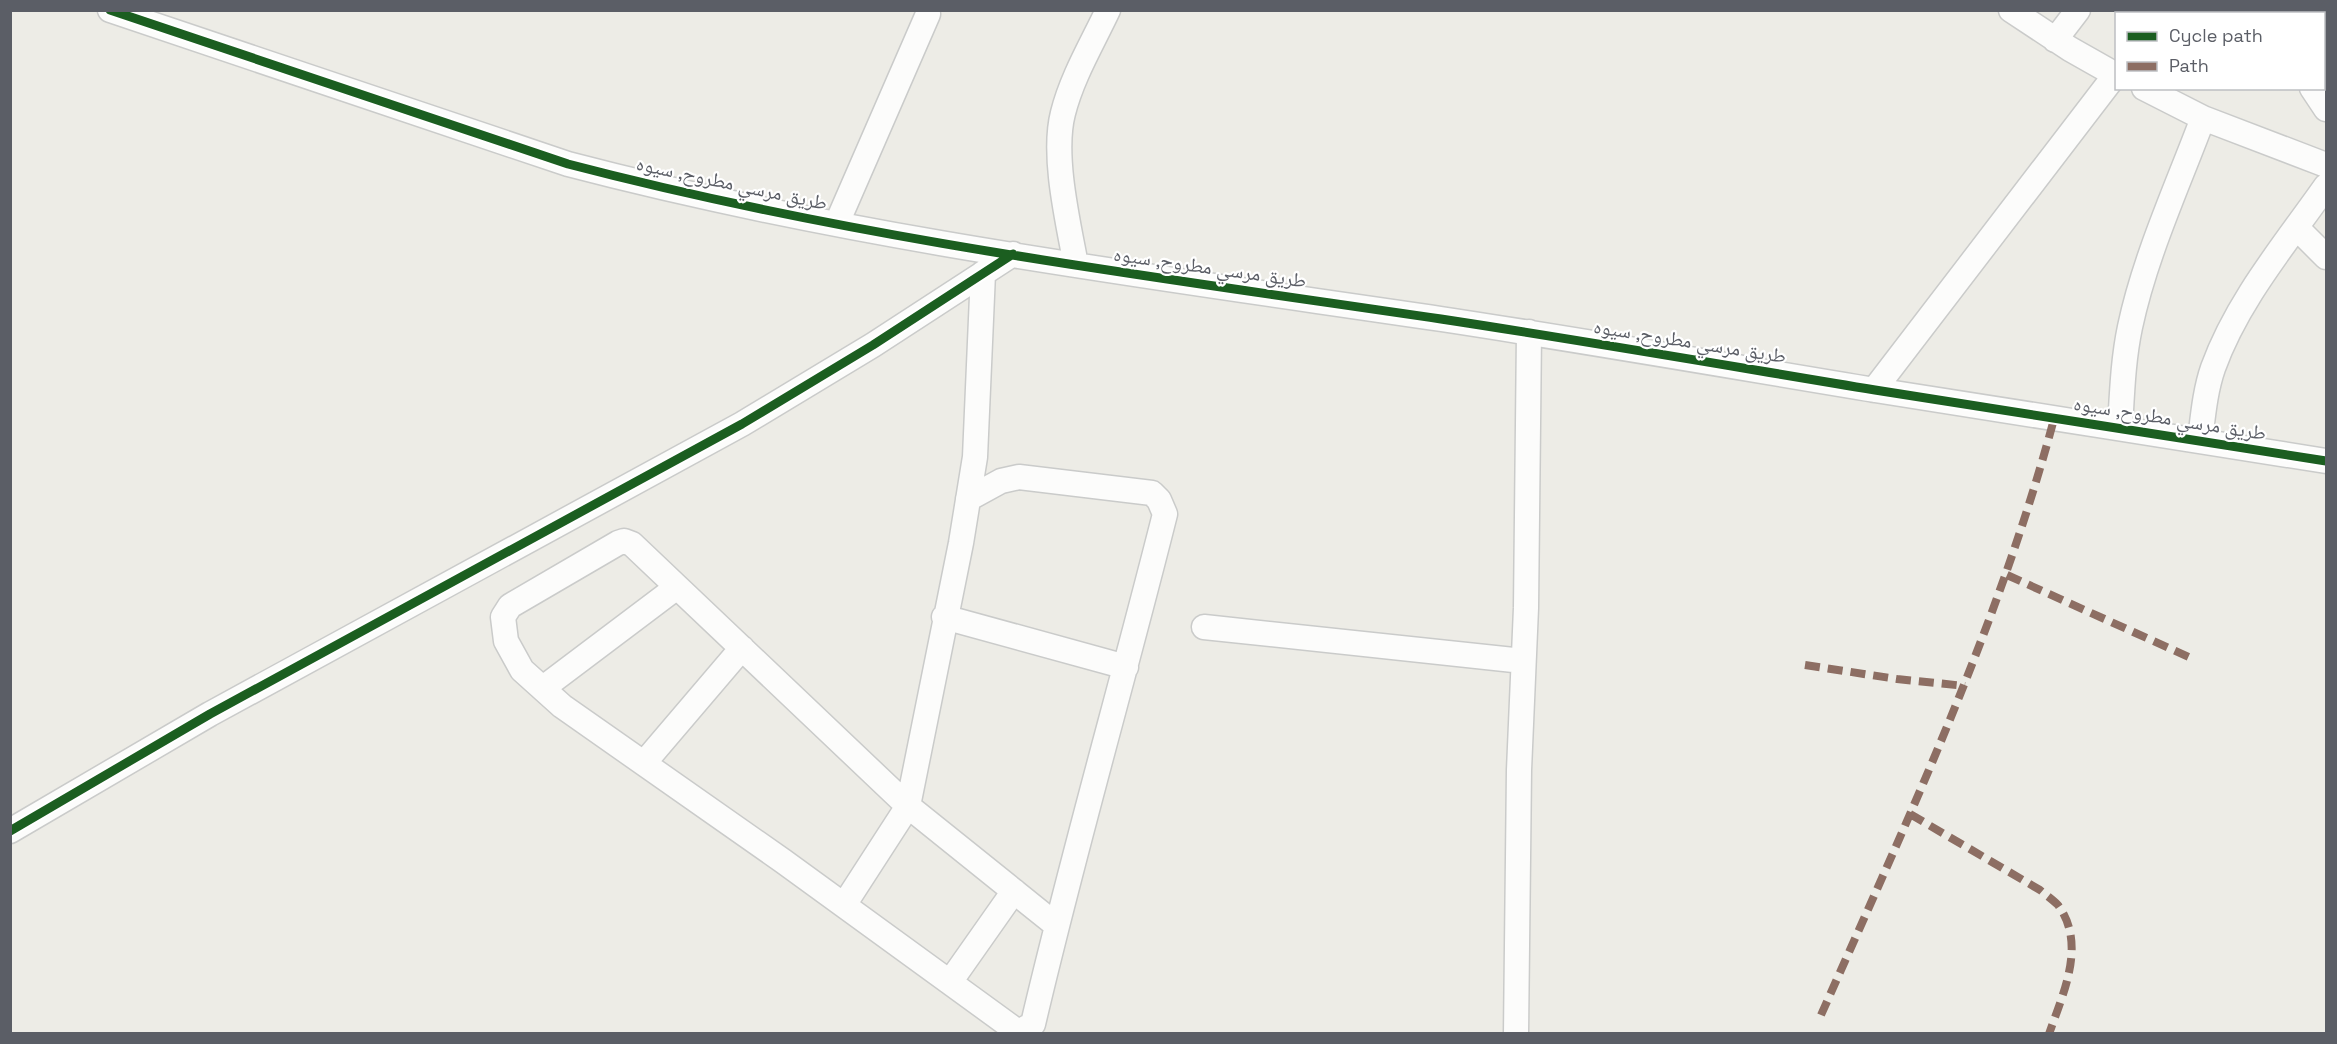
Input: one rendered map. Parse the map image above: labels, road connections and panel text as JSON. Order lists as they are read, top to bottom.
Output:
{
  "streets": {
    "street": ["طريق مرسي مطروح, سيوه"]
  },
  "legend": ["Cycle path", "Path"]
}
